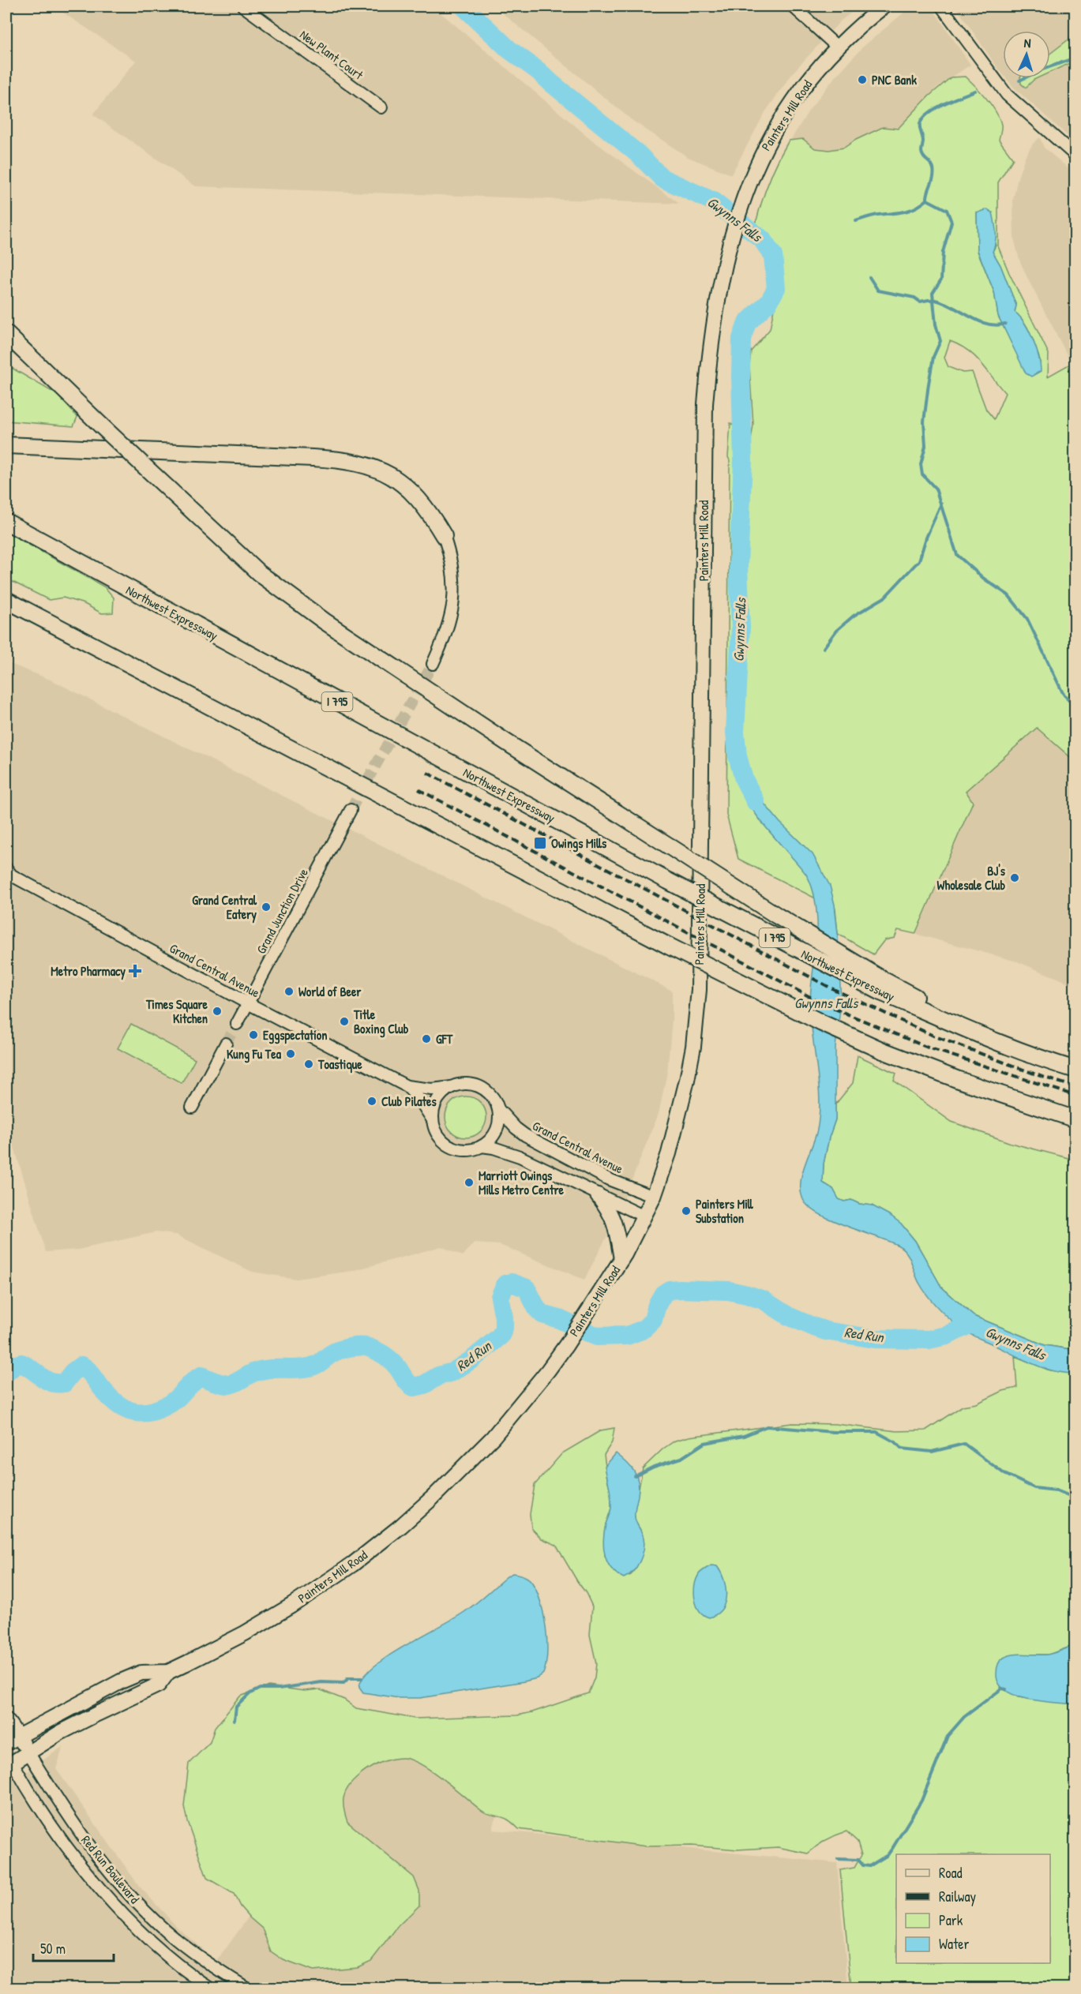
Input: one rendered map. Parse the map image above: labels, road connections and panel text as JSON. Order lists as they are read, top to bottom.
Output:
{
  "streets": {
    "highway": ["Northwest Expressway", "I 795"],
    "main road": ["Painters Mill Road", "Red Run Boulevard"],
    "street": ["New Plant Court", "Grand Junction Drive", "Grand Central Avenue"]
  },
  "crossings": [
    ["Painters Mill Road", "Grand Central Avenue"],
    ["Painters Mill Road", "Red Run Boulevard"],
    ["Grand Junction Drive", "Grand Central Avenue"]
  ],
  "water": ["Gwynns Falls", "Red Run"],
  "places": {
    "other": [
      "PNC Bank",
      "BJ's Wholesale Club",
      "Grand Central Eatery",
      "World of Beer",
      "Times Square Kitchen",
      "Title Boxing Club",
      "Eggspectation",
      "GFT",
      "Kung Fu Tea",
      "Toastique",
      "Club Pilates",
      "Marriott Owings Mills Metro Centre",
      "Painters Mill Substation"
    ],
    "transit": ["Owings Mills"],
    "health": ["Metro Pharmacy"]
  },
  "legend": [
    "Road",
    "Railway",
    "Park",
    "Water"
  ],
  "scale_bar": "50 m",
  "north": "top"
}
